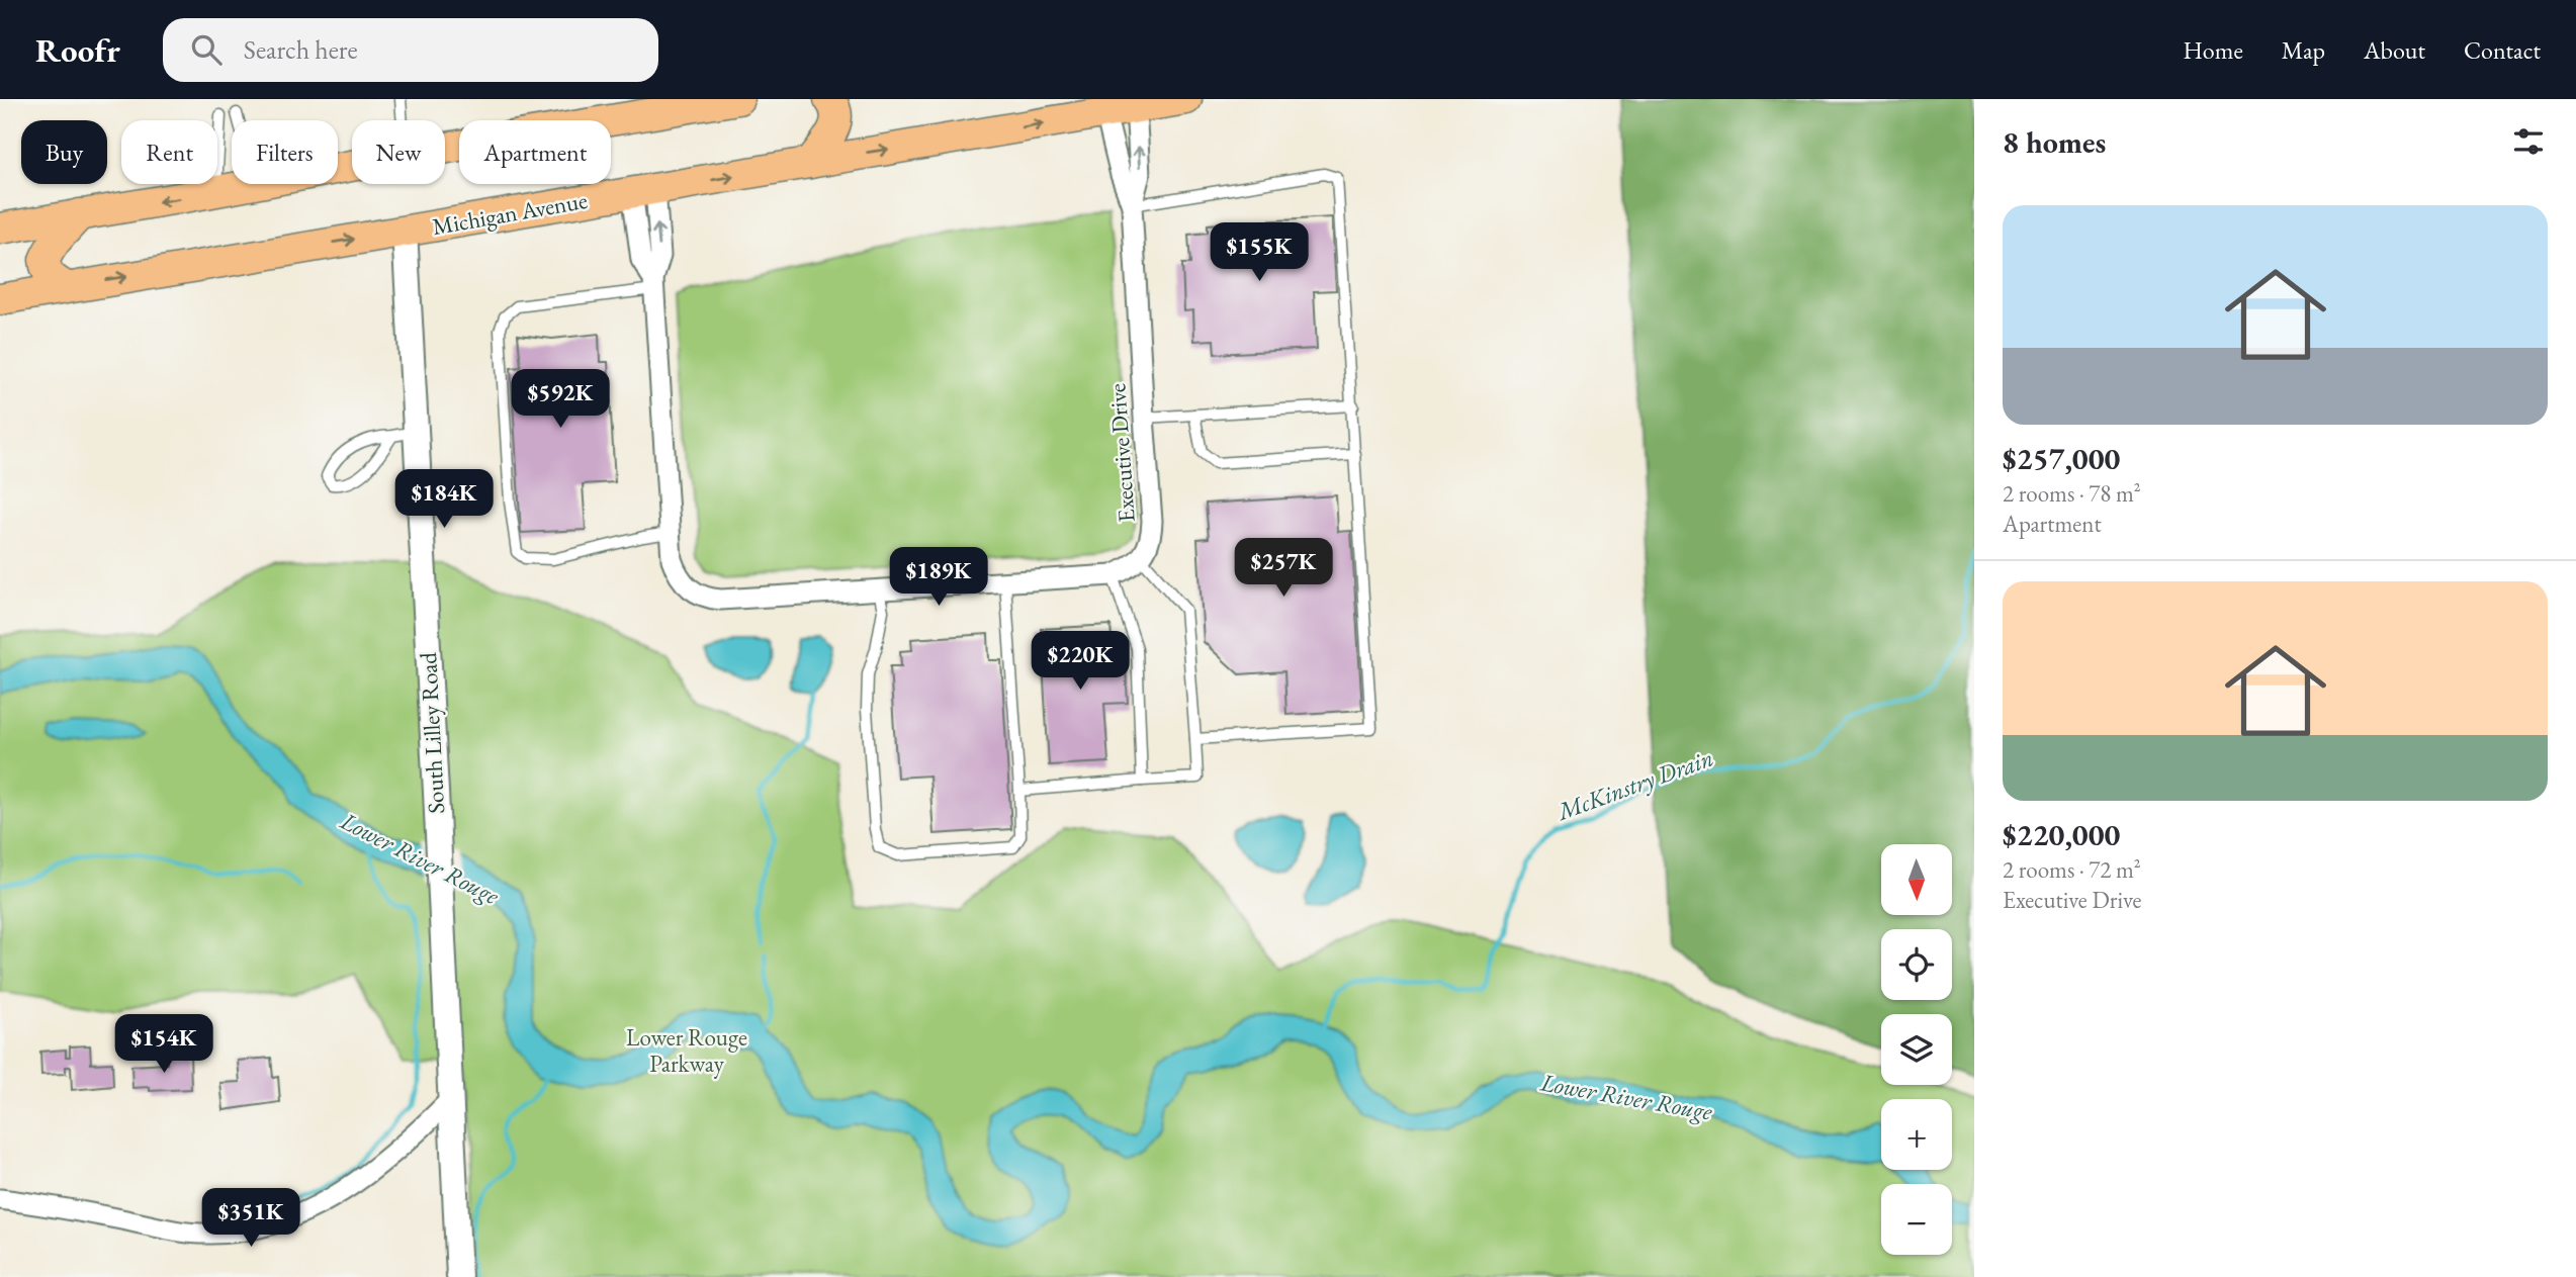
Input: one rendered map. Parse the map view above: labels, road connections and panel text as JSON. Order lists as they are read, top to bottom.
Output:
{
  "streets": {
    "main road": ["Michigan Avenue"],
    "street": ["Executive Drive", "South Lilley Road"]
  },
  "crossings": [
    ["Michigan Avenue", "Executive Drive"],
    ["Michigan Avenue", "South Lilley Road"]
  ],
  "water": ["McKinstry Drain", "Lower River Rouge"],
  "parks": ["Lower Rouge Parkway"],
  "north": "bottom",
  "page": {
    "header": "Roofr",
    "search": "Search here",
    "nav": [
      "Home",
      "Map",
      "About",
      "Contact"
    ],
    "heading": "8 homes",
    "chip": [
      "Buy",
      "Rent",
      "Filters",
      "New",
      "Apartment"
    ],
    "list": [
      {
        "name": "$257,000",
        "note": "2 rooms · 78 m² · Apartment"
      },
      {
        "name": "$220,000",
        "note": "2 rooms · 72 m² · Executive Drive"
      }
    ],
    "price": [
      "$155K",
      "$592K",
      "$184K",
      "$257K",
      "$189K",
      "$220K",
      "$154K",
      "$351K"
    ],
    "map_buttons": ["+", "−"]
  }
}
